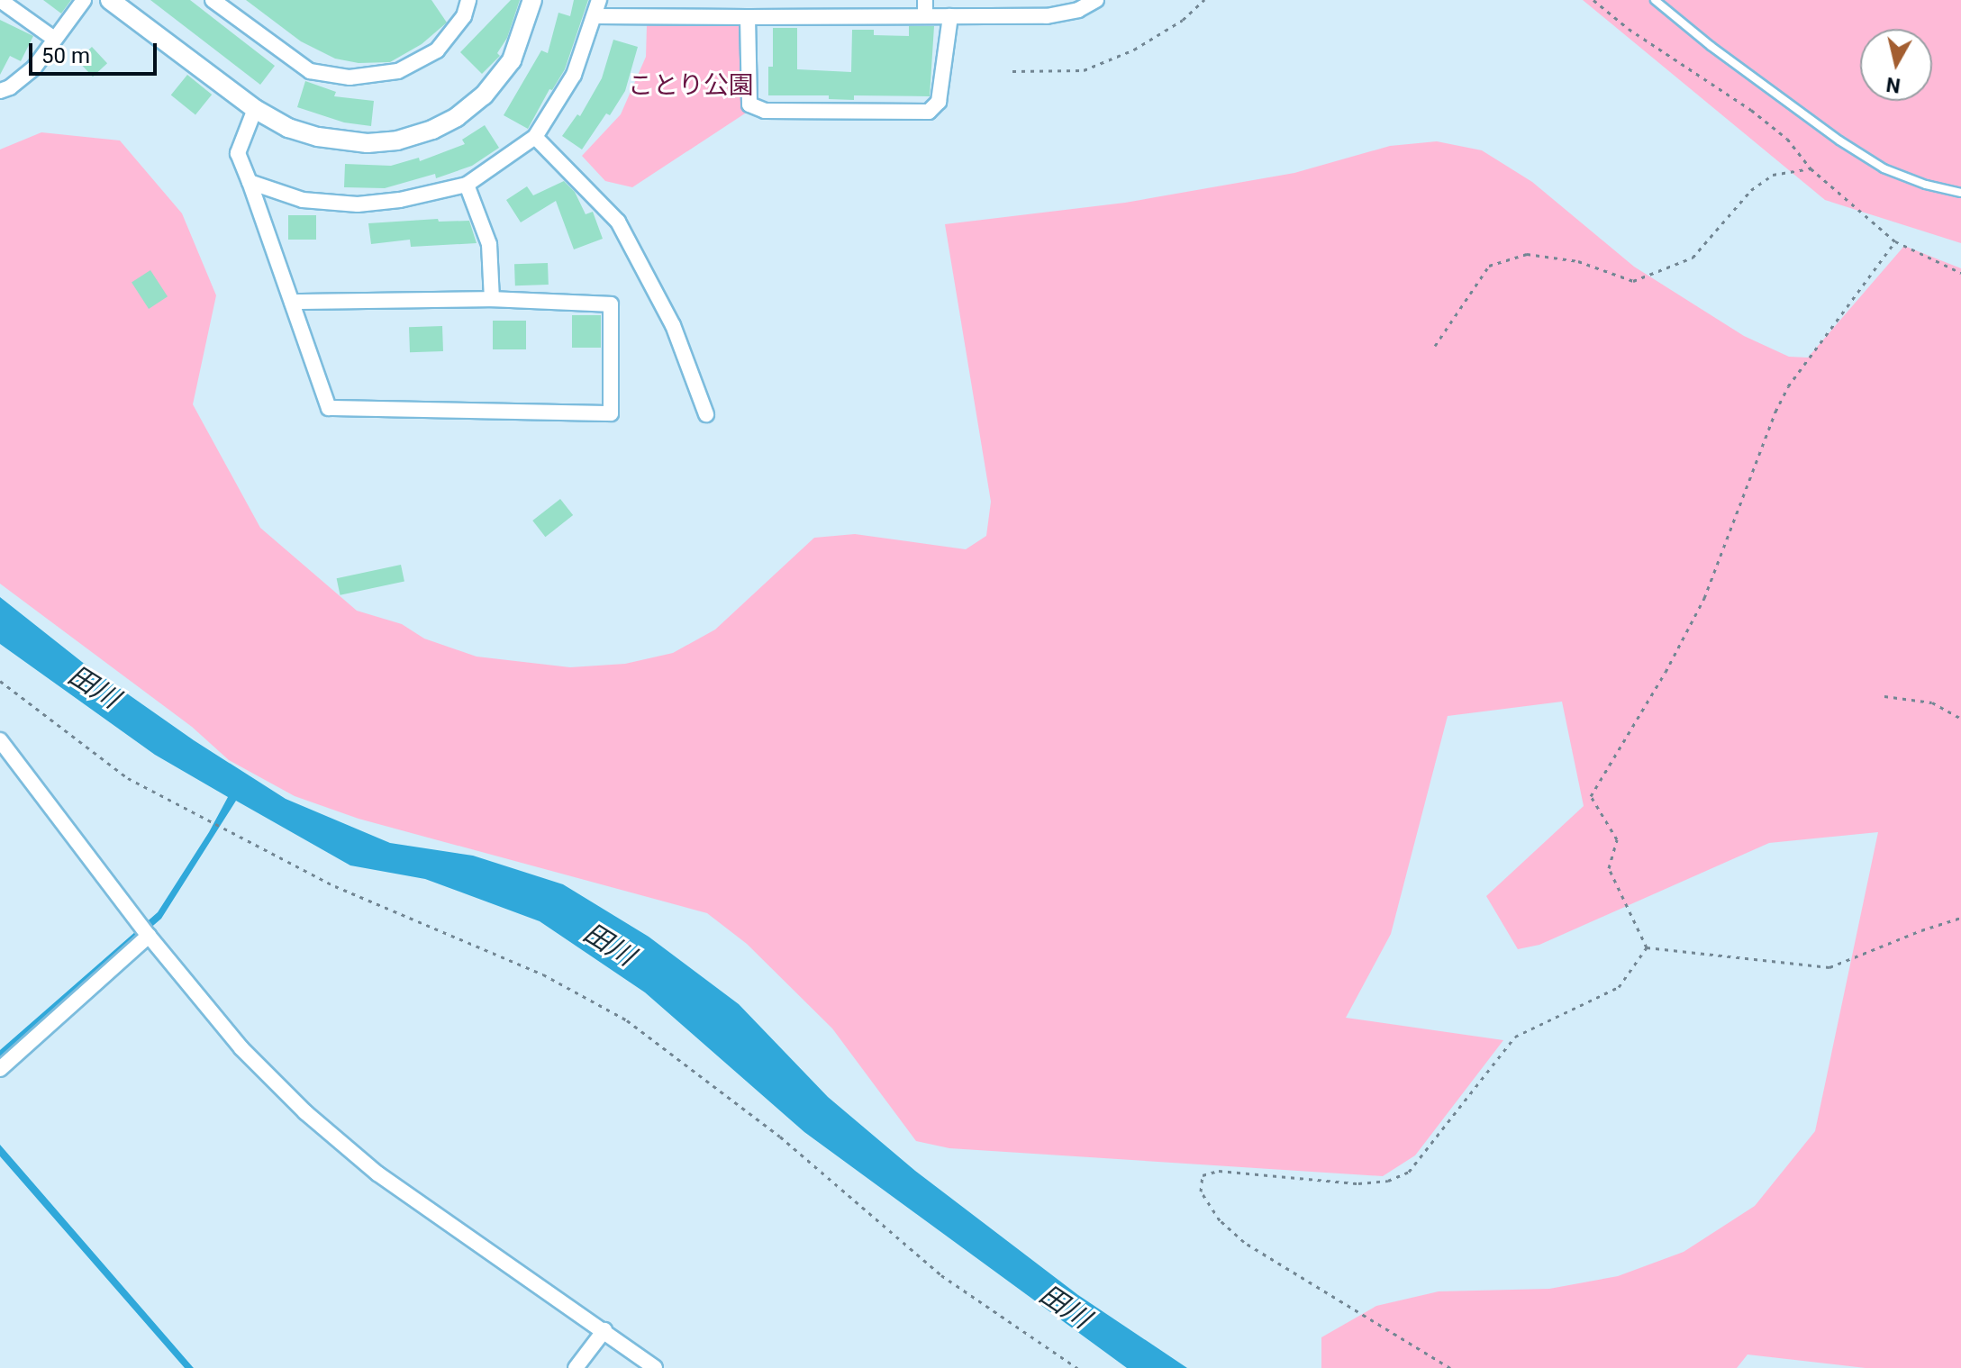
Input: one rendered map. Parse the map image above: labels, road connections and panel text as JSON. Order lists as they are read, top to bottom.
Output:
{
  "water": ["田川"],
  "parks": ["ことり公園"],
  "scale_bar": "50 m",
  "north": "bottom"
}
